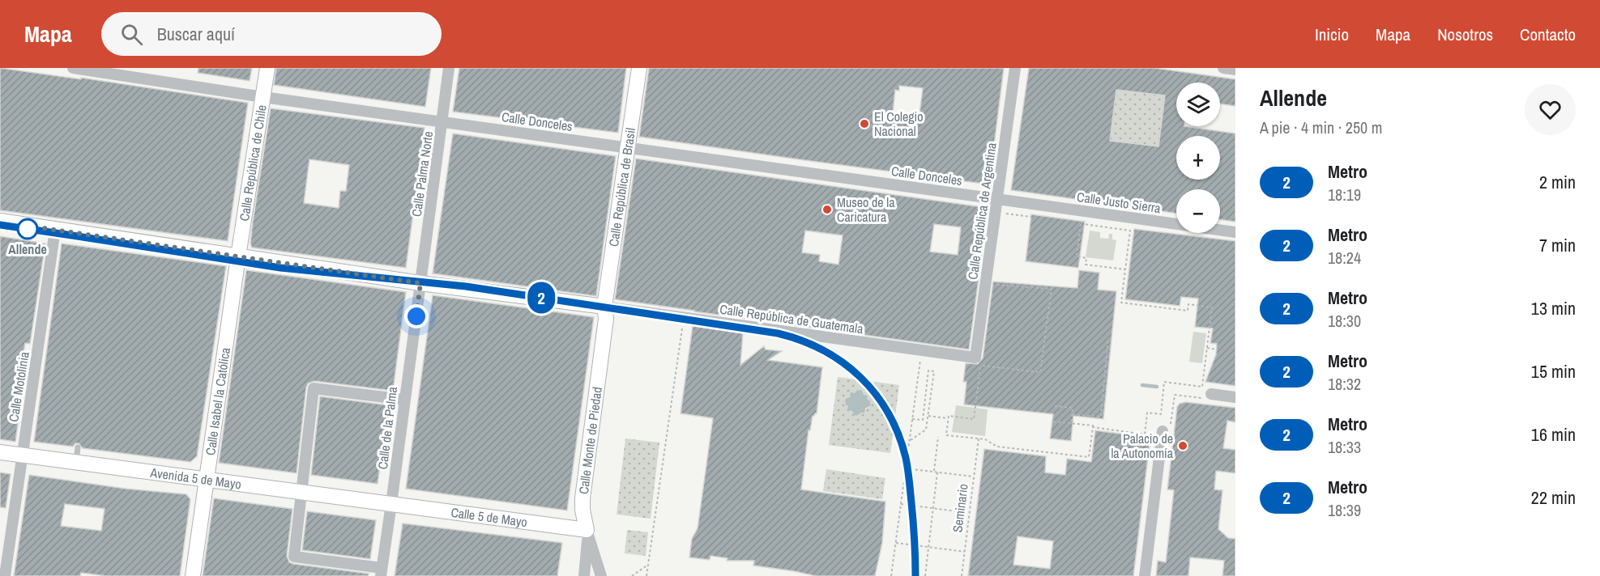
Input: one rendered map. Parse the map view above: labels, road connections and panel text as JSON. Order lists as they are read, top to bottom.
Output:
{
  "streets": {
    "street": [
      "Calle Donceles",
      "Calle República de Chile",
      "Calle Palma Norte",
      "Calle República de Brasil",
      "Calle Justo Sierra",
      "Calle República de Argentina",
      "Calle República de Guatemala",
      "Calle Motolinia",
      "Calle Isabel la Católica",
      "Calle de la Palma",
      "Calle Monte de Piedad",
      "Avenida 5 de Mayo",
      "Calle 5 de Mayo"
    ],
    "path": ["Seminario"]
  },
  "crossings": [
    ["Calle Donceles", "Calle República de Chile"],
    ["Calle Donceles", "Calle Palma Norte"],
    ["Calle Donceles", "Calle República de Brasil"],
    ["Calle Donceles", "Calle Justo Sierra"],
    ["Calle Donceles", "Calle República de Argentina"],
    ["Calle República de Chile", "Calle Isabel la Católica"],
    ["Calle Palma Norte", "Calle de la Palma"],
    ["Calle República de Brasil", "Calle República de Guatemala"],
    ["Calle República de Brasil", "Calle Monte de Piedad"],
    ["Calle Justo Sierra", "Calle República de Argentina"],
    ["Calle República de Argentina", "Calle República de Guatemala"],
    ["Calle República de Guatemala", "Calle Monte de Piedad"],
    ["Calle Motolinia", "Avenida 5 de Mayo"],
    ["Calle Isabel la Católica", "Avenida 5 de Mayo"],
    ["Calle de la Palma", "Avenida 5 de Mayo"],
    ["Calle de la Palma", "Calle 5 de Mayo"],
    ["Calle Monte de Piedad", "Calle 5 de Mayo"],
    ["Avenida 5 de Mayo", "Calle 5 de Mayo"]
  ],
  "places": [
    "El Colegio Nacional",
    "Museo de la Caricatura",
    "Allende",
    "Palacio de la Autonomía"
  ],
  "lines": ["metro line 2"],
  "page": {
    "header": "Mapa",
    "search": "Buscar aquí",
    "nav": [
      "Inicio",
      "Mapa",
      "Nosotros",
      "Contacto"
    ],
    "on_map": "2",
    "heading": ["Allende", "A pie · 4 min · 250 m"],
    "map_buttons": ["+", "−"],
    "list": [
      {
        "mark": "2",
        "name": "Metro",
        "note": "18:19",
        "value": "2 min"
      },
      {
        "mark": "2",
        "name": "Metro",
        "note": "18:24",
        "value": "7 min"
      },
      {
        "mark": "2",
        "name": "Metro",
        "note": "18:30",
        "value": "13 min"
      },
      {
        "mark": "2",
        "name": "Metro",
        "note": "18:32",
        "value": "15 min"
      },
      {
        "mark": "2",
        "name": "Metro",
        "note": "18:33",
        "value": "16 min"
      },
      {
        "mark": "2",
        "name": "Metro",
        "note": "18:39",
        "value": "22 min"
      }
    ]
  }
}
